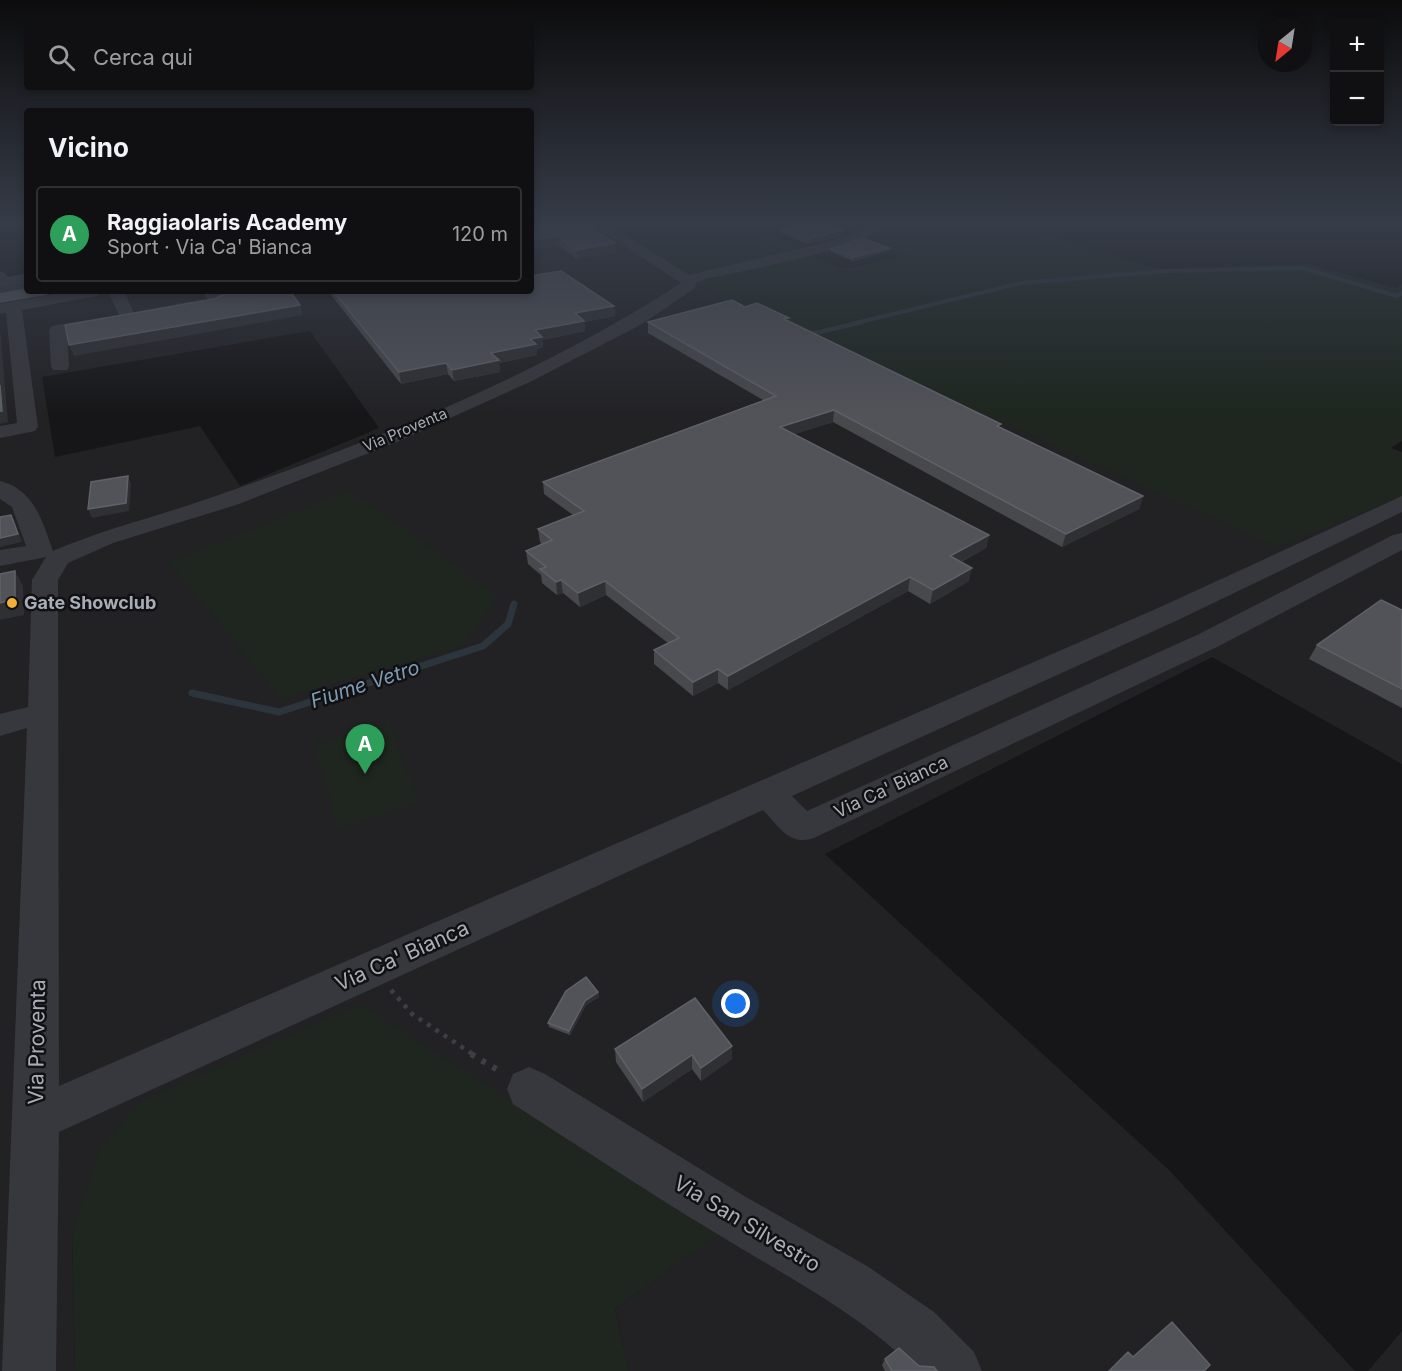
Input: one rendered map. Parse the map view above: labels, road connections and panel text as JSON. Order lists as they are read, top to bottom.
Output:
{
  "streets": {
    "street": ["Via Proventa", "Via Ca' Bianca", "Via San Silvestro"]
  },
  "crossings": [
    ["Via Proventa", "Via Ca' Bianca"]
  ],
  "water": ["Fiume Vetro"],
  "places": ["Gate Showclub"],
  "north": "bottom left",
  "page": {
    "map_buttons": ["+", "−"],
    "search": "Cerca qui",
    "heading": "Vicino",
    "list": [
      {
        "mark": "A",
        "name": "Raggiaolaris Academy",
        "note": "Sport · Via Ca' Bianca",
        "value": "120 m"
      }
    ],
    "pins": "A"
  }
}
